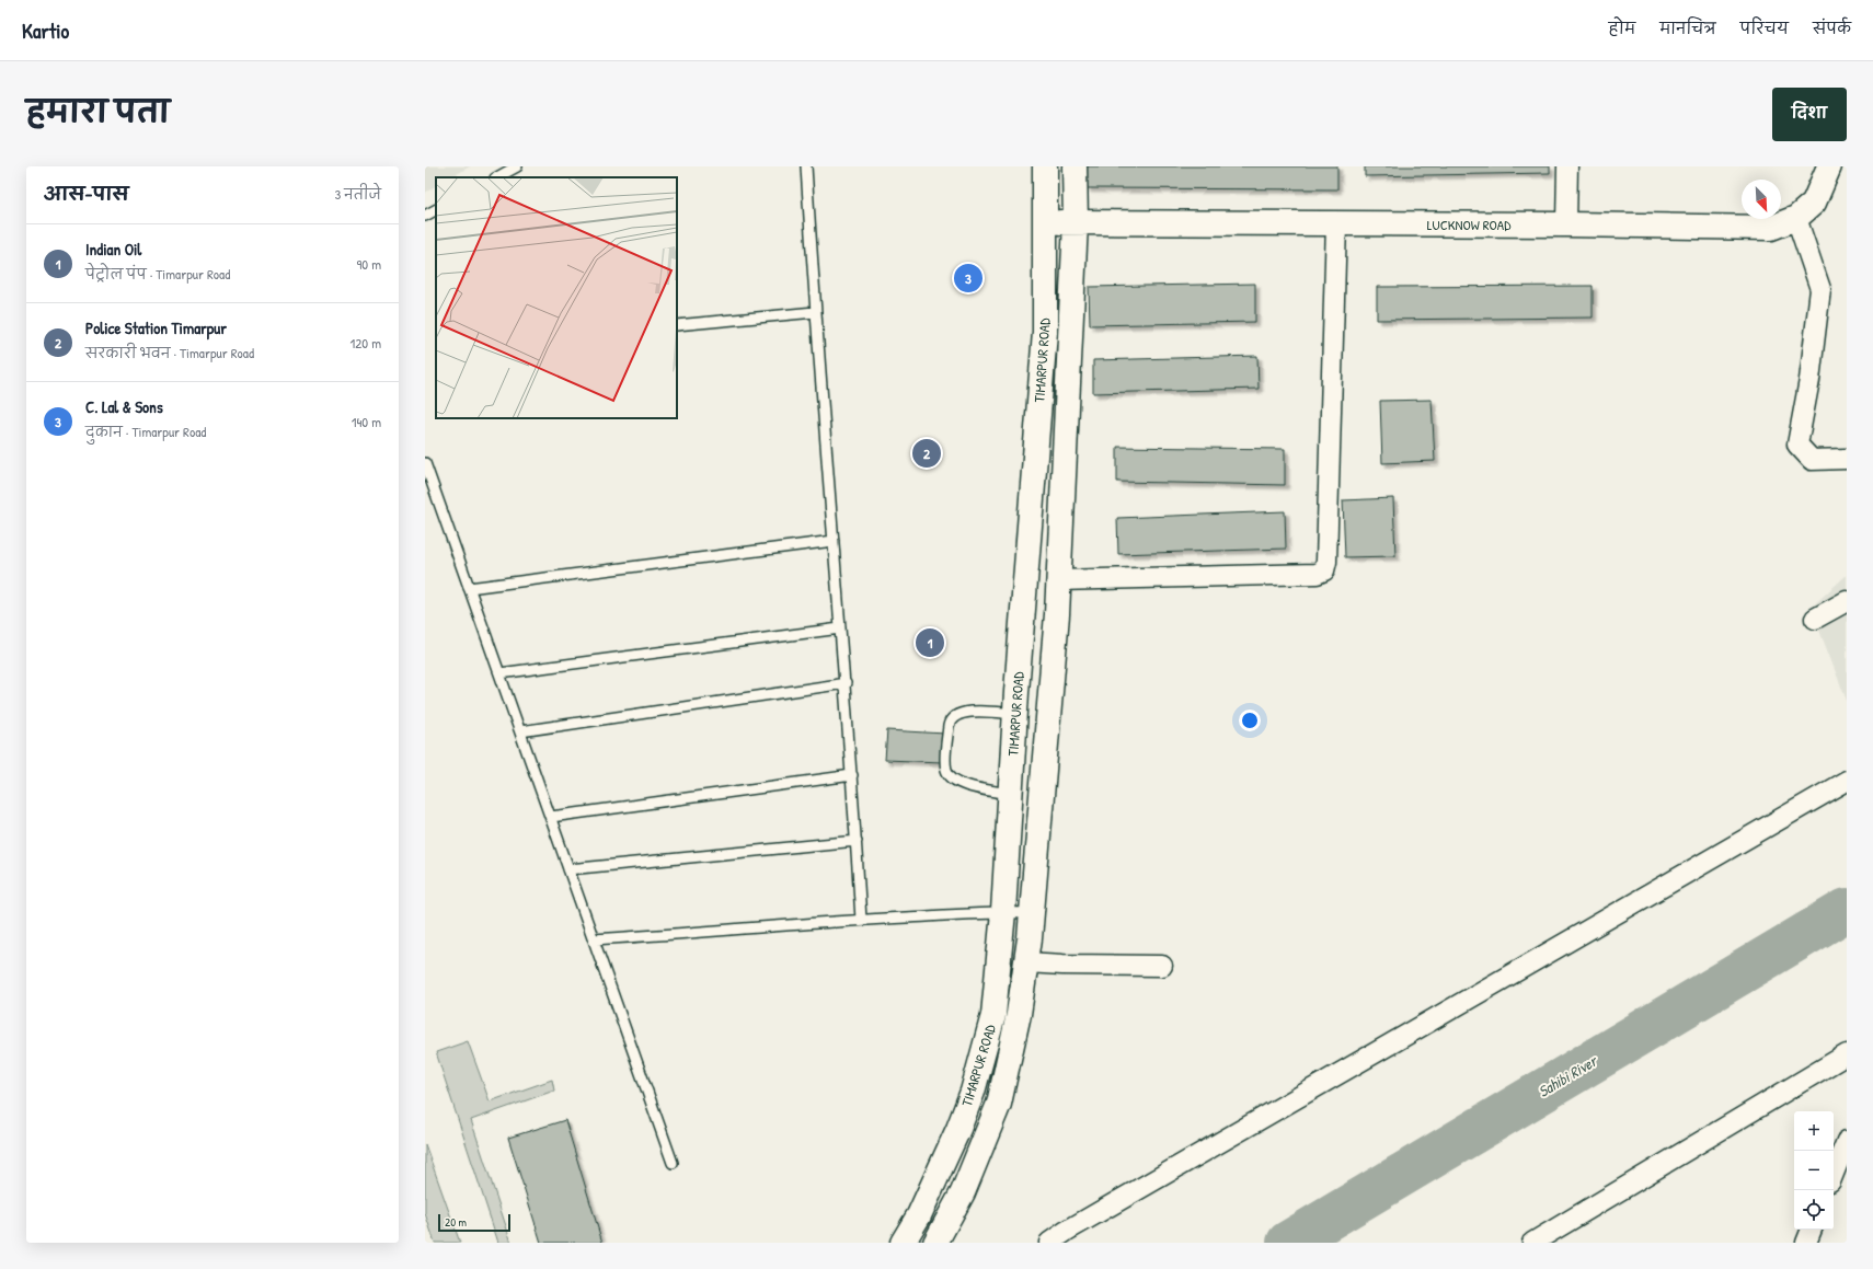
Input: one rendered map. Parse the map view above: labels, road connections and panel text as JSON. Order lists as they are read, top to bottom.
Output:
{
  "streets": {
    "street": ["LUCKNOW ROAD", "TIMARPUR ROAD"]
  },
  "crossings": [
    ["LUCKNOW ROAD", "TIMARPUR ROAD"]
  ],
  "water": ["Sahibi River"],
  "scale_bar": "20 m",
  "north": "bottom right",
  "page": {
    "header": "Kartio",
    "nav": [
      "होम",
      "मानचित्र",
      "परिचय",
      "संपर्क"
    ],
    "title": "हमारा पता",
    "buttons": "दिशा",
    "heading": ["आस-पास", "3 नतीजे"],
    "list": [
      {
        "mark": "1",
        "name": "Indian Oil",
        "note": "पेट्रोल पंप · Timarpur Road",
        "value": "90 m"
      },
      {
        "mark": "2",
        "name": "Police Station Timarpur",
        "note": "सरकारी भवन · Timarpur Road",
        "value": "120 m"
      },
      {
        "mark": "3",
        "name": "C. Lal & Sons",
        "note": "दुकान · Timarpur Road",
        "value": "140 m"
      }
    ],
    "pins": ["3", "2", "1"],
    "map_buttons": ["+", "−"],
    "scale": "20 m"
  }
}
